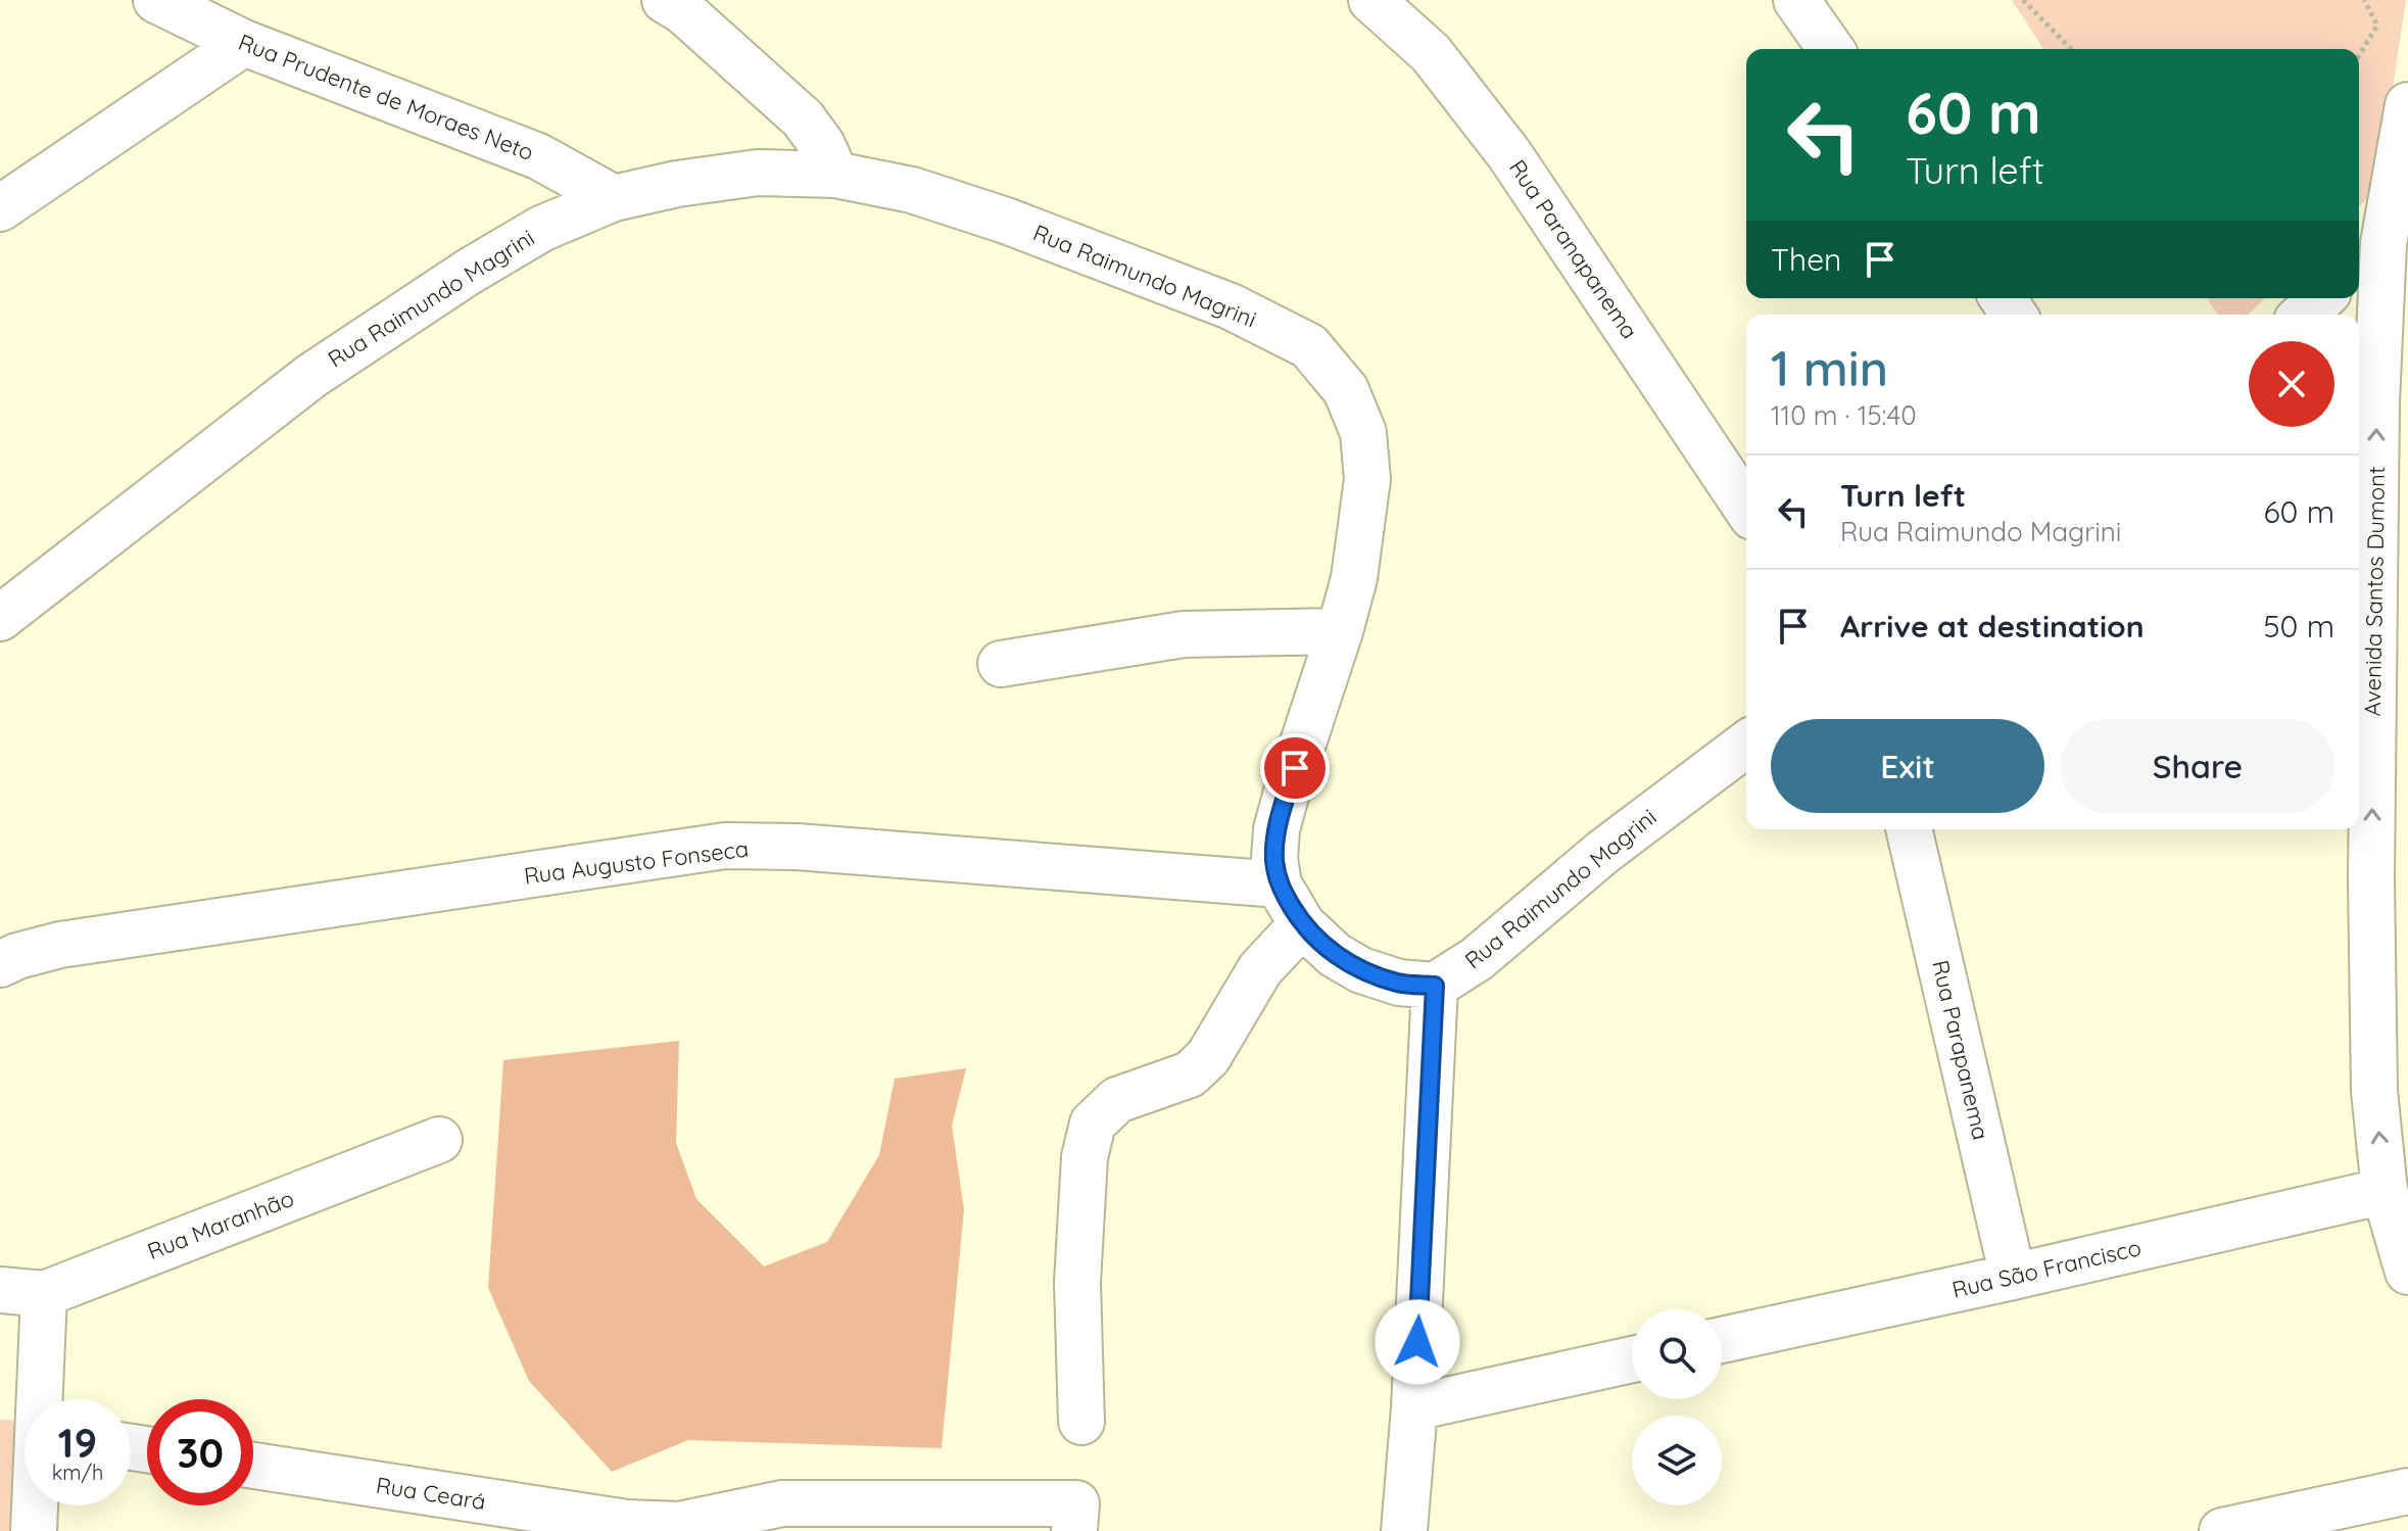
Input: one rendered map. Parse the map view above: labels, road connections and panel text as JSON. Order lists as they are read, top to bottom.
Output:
{
  "streets": {
    "street": [
      "Rua Prudente de Moraes Neto",
      "Rua Paranapanema",
      "Rua Raimundo Magrini",
      "Avenida Santos Dumont",
      "Rua Augusto Fonseca",
      "Rua Parapanema",
      "Rua Maranhão",
      "Rua São Francisco",
      "Rua Ceará"
    ]
  },
  "crossings": [
    ["Rua Prudente de Moraes Neto", "Rua Raimundo Magrini"],
    ["Rua Raimundo Magrini", "Rua Augusto Fonseca"],
    ["Avenida Santos Dumont", "Rua São Francisco"],
    ["Rua Parapanema", "Rua São Francisco"]
  ],
  "one_way": ["Avenida Santos Dumont"],
  "page": {
    "turn": ["60 m", "Turn left"],
    "then": "Then",
    "heading": ["1 min", "110 m · 15:40"],
    "list": [
      {
        "name": "Turn left",
        "note": "Rua Raimundo Magrini",
        "value": "60 m"
      },
      {
        "name": "Arrive at destination",
        "value": "50 m"
      }
    ],
    "buttons": ["Exit", "Share"],
    "speed": "19 km/h",
    "limit": "30"
  }
}
